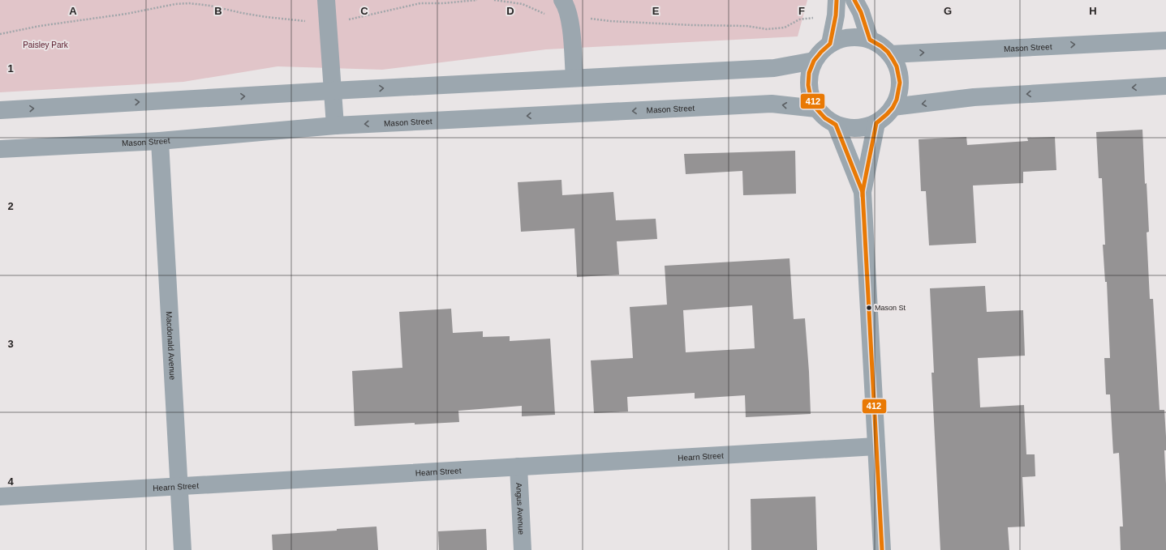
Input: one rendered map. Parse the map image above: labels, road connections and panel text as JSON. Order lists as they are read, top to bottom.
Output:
{
  "streets": {
    "street": [
      "Mason Street",
      "Macdonald Avenue",
      "Hearn Street",
      "Angus Avenue"
    ]
  },
  "crossings": [
    ["Mason Street", "Macdonald Avenue"],
    ["Macdonald Avenue", "Hearn Street"],
    ["Hearn Street", "Angus Avenue"]
  ],
  "parks": ["Paisley Park"],
  "places": ["Mason St"],
  "lines": ["transit line 412"],
  "grid": {
    "columns": [
      "A",
      "B",
      "C",
      "D",
      "E",
      "F",
      "G",
      "H"
    ],
    "rows": [
      "1",
      "2",
      "3",
      "4"
    ]
  }
}
